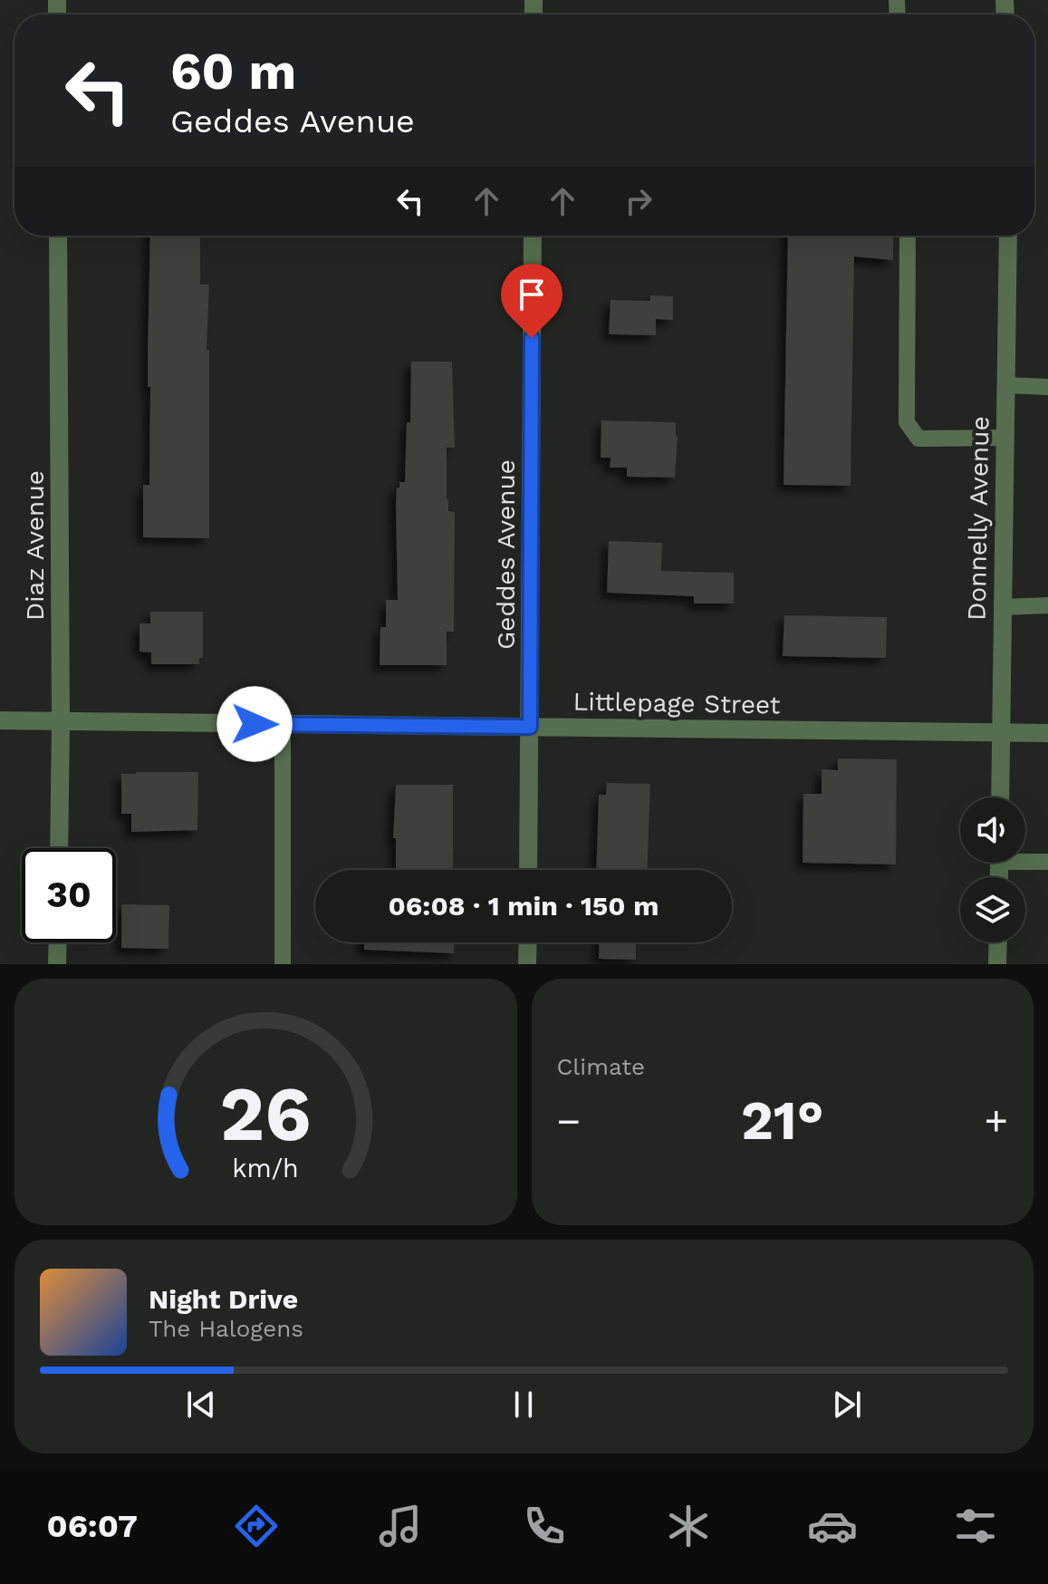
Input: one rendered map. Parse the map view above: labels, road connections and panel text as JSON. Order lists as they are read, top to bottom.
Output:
{
  "streets": {
    "street": [
      "Donnelly Avenue",
      "Diaz Avenue",
      "Geddes Avenue",
      "Littlepage Street"
    ]
  },
  "crossings": [
    ["Donnelly Avenue", "Littlepage Street"],
    ["Diaz Avenue", "Littlepage Street"],
    ["Geddes Avenue", "Littlepage Street"]
  ],
  "page": {
    "turn": ["60 m", "Geddes Avenue"],
    "limit": "30",
    "trip": "06:08 · 1 min · 150 m",
    "tile": "Climate",
    "heat": ["−", "21°", "+"],
    "song": ["Night Drive", "The Halogens"],
    "tabs": "06:07",
    "gauge": ["26", "km/h"]
  }
}
